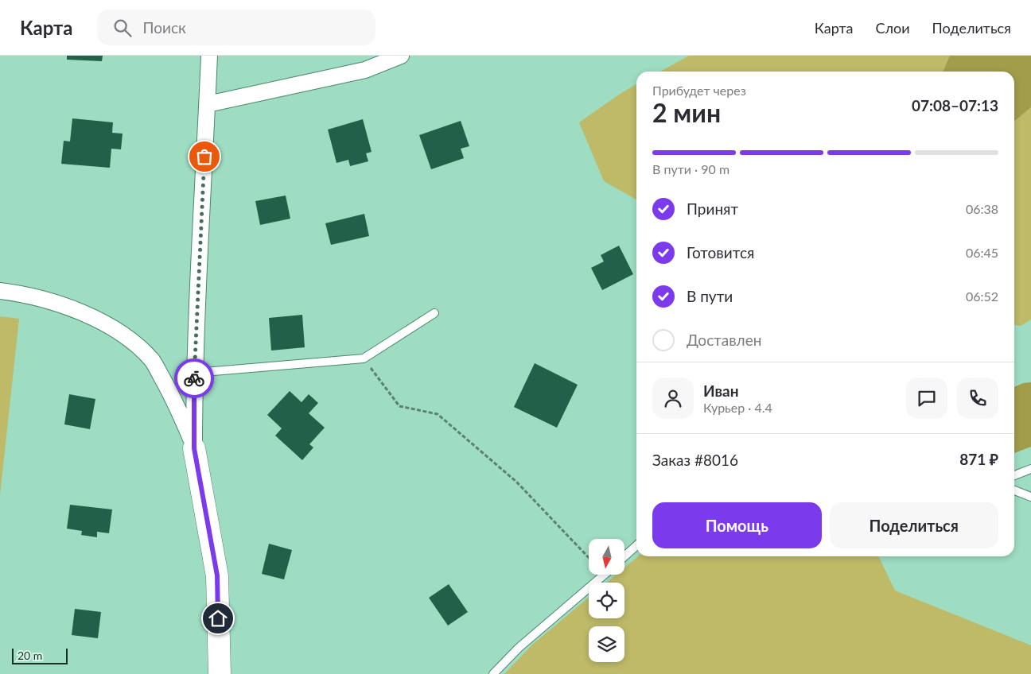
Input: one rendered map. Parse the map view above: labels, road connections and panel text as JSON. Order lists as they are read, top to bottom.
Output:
{
  "scale_bar": "20 m",
  "north": "bottom",
  "page": {
    "header": "Карта",
    "search": "Поиск",
    "nav": ["Карта", "Слои", "Поделиться"],
    "heading": ["2 мин", "Прибудет через", "07:08–07:13"],
    "panel": [
      "Иван",
      "Курьер · 4.4",
      "Заказ #8016",
      "871 ₽"
    ],
    "bar": "В пути · 90 m",
    "list": [
      ["Принят", "06:38"],
      ["Готовится", "06:45"],
      ["В пути", "06:52"],
      "Доставлен"
    ],
    "buttons": ["Помощь", "Поделиться"],
    "scale": "20 m"
  }
}
